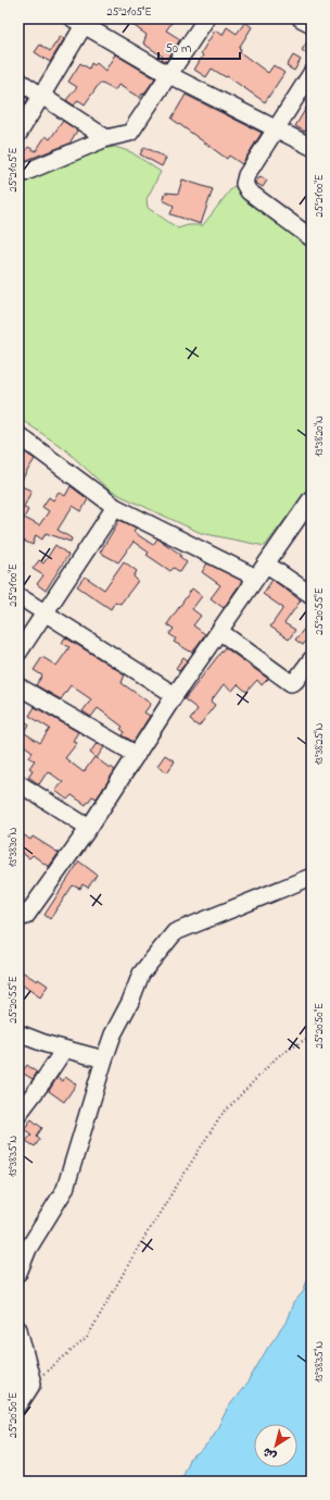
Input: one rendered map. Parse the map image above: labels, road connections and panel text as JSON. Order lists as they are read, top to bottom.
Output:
{
  "scale_bar": "50 m",
  "north": "bottom left",
  "coordinates": [
    "25°21'05\"E",
    "25°21'00\"E",
    "13°38'20\"N",
    "25°20'55\"E",
    "13°38'25\"N",
    "13°38'30\"N",
    "25°20'50\"E",
    "13°38'35\"N"
  ]
}
